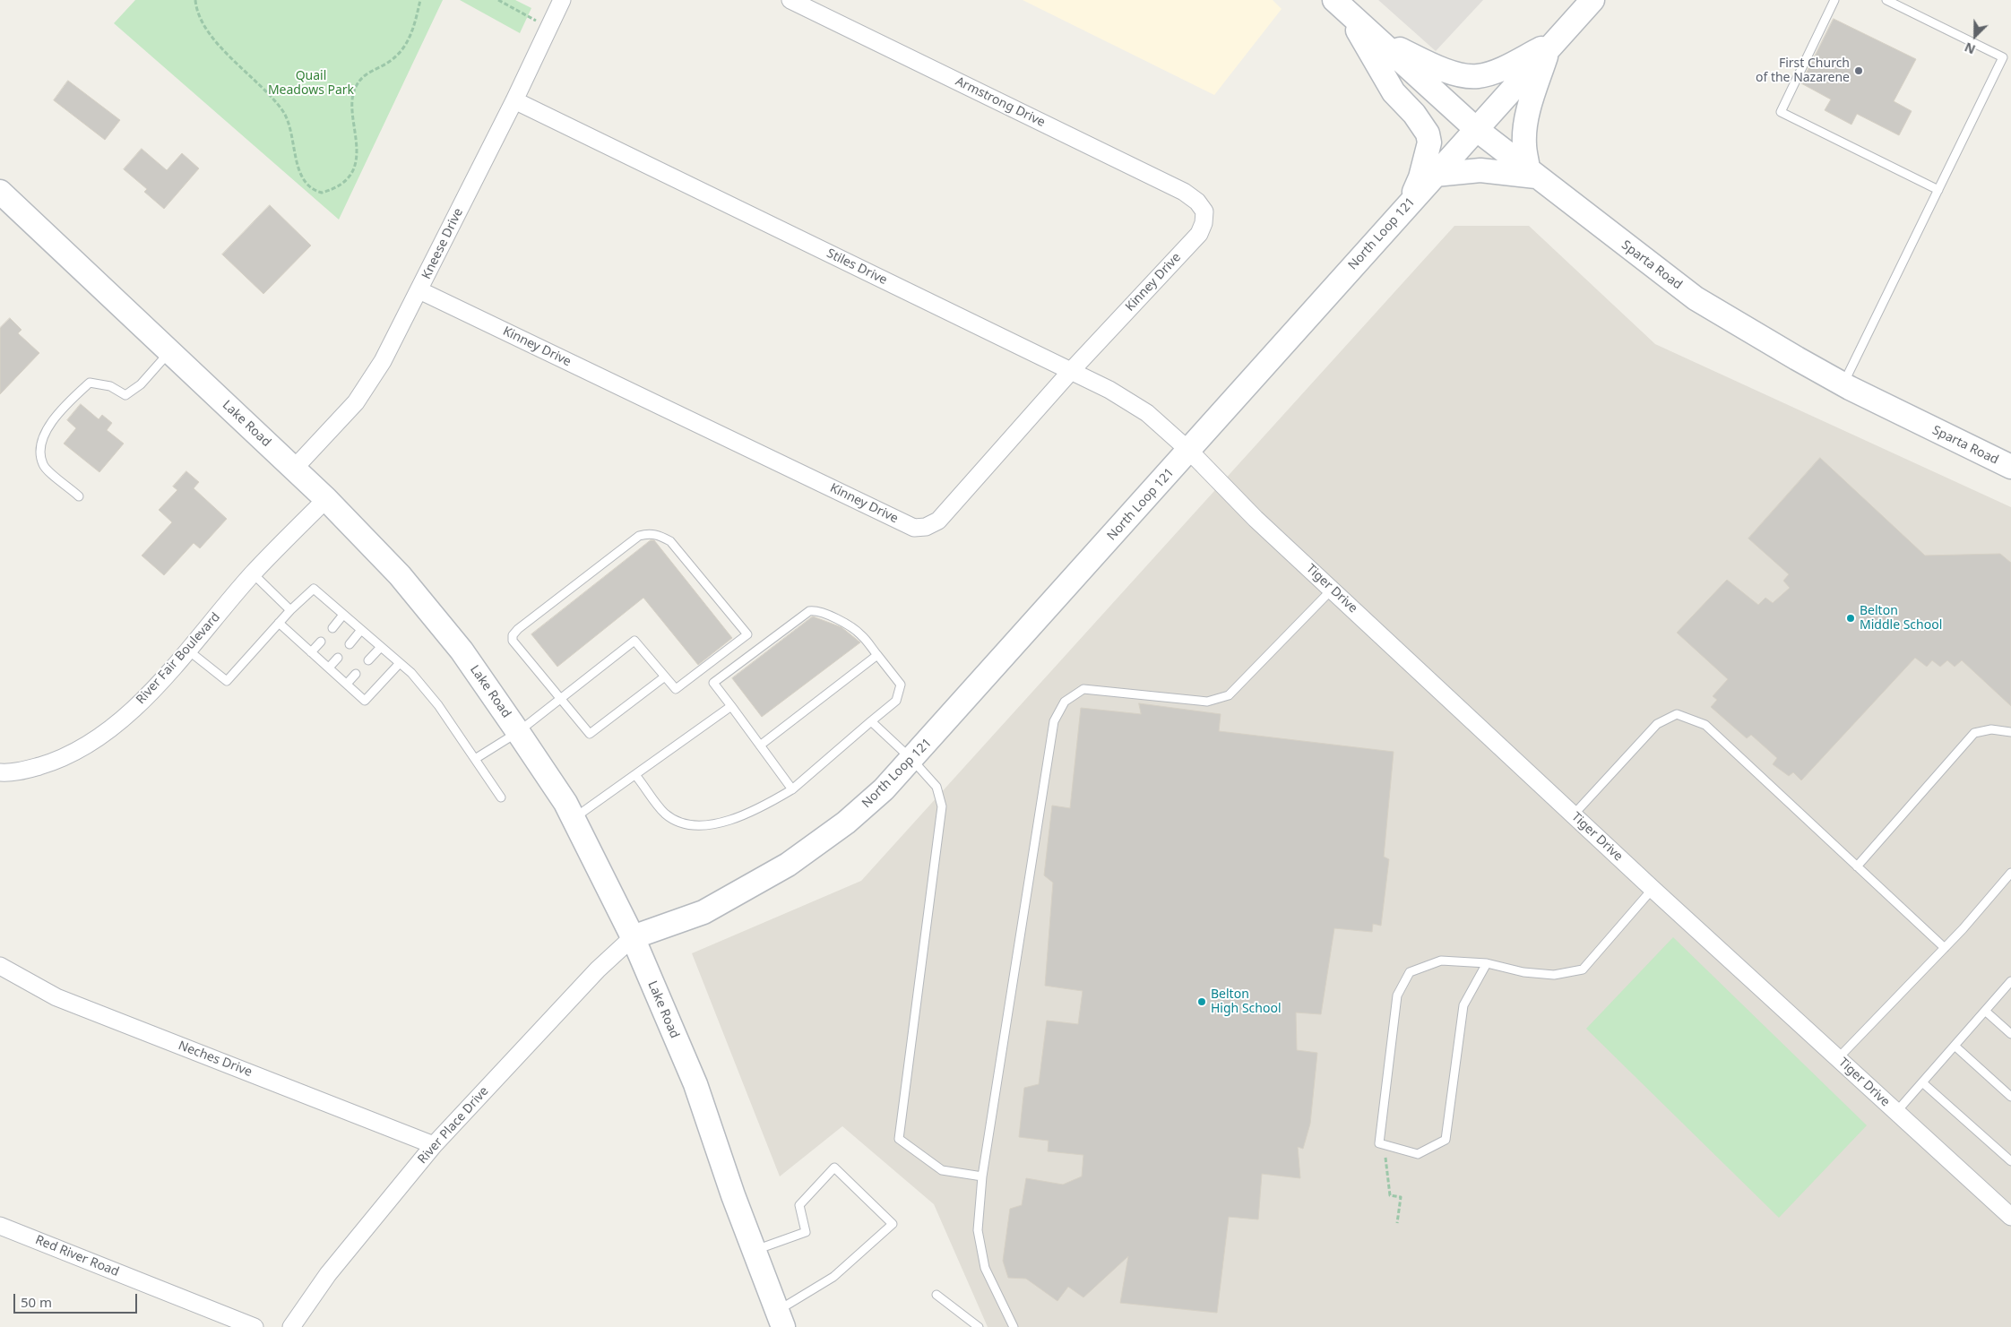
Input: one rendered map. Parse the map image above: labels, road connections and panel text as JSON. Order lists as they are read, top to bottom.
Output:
{
  "streets": {
    "main road": ["North Loop 121", "Sparta Road", "Lake Road"],
    "street": [
      "Armstrong Drive",
      "Kneese Drive",
      "Stiles Drive",
      "Kinney Drive",
      "Tiger Drive",
      "River Fair Boulevard",
      "Neches Drive",
      "River Place Drive",
      "Red River Road"
    ]
  },
  "crossings": [
    ["Armstrong Drive", "Kinney Drive"],
    ["North Loop 121", "Sparta Road"],
    ["North Loop 121", "Stiles Drive"],
    ["North Loop 121", "Lake Road"],
    ["North Loop 121", "Tiger Drive"],
    ["North Loop 121", "River Place Drive"],
    ["Kneese Drive", "Stiles Drive"],
    ["Kneese Drive", "Kinney Drive"],
    ["Kneese Drive", "Lake Road"],
    ["Stiles Drive", "Kinney Drive"],
    ["Stiles Drive", "Tiger Drive"],
    ["Lake Road", "River Fair Boulevard"],
    ["Lake Road", "River Place Drive"],
    ["Neches Drive", "River Place Drive"]
  ],
  "parks": ["Quail Meadows Park"],
  "places": ["First Church of the Nazarene", "Belton Middle School", "Belton High School"],
  "scale_bar": "50 m",
  "north": "bottom left"
}
